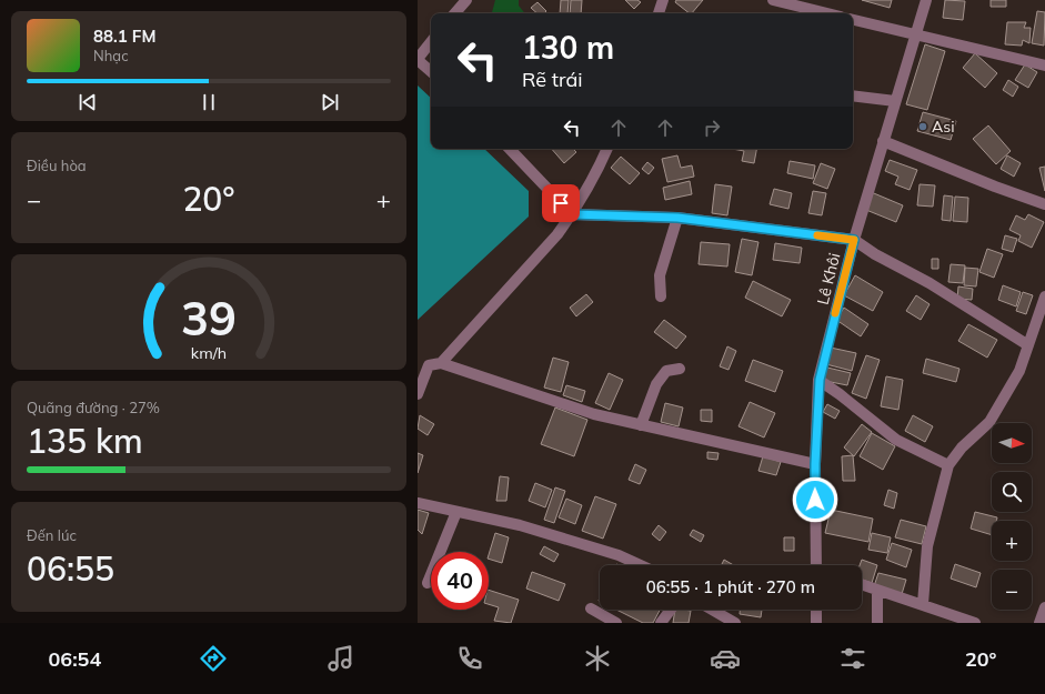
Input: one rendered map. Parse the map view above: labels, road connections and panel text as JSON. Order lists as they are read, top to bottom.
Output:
{
  "streets": {
    "street": ["Lê Khôi"]
  },
  "places": ["Asi"],
  "north": "right",
  "page": {
    "turn": ["130 m", "Rẽ trái"],
    "song": ["88.1 FM", "Nhạc"],
    "tile": [
      "Điều hòa",
      ["Quãng đường · 27%", "135 km"],
      ["Đến lúc", "06:55"]
    ],
    "heat": ["−", "20°", "+"],
    "map_buttons": ["+", "−"],
    "limit": "40",
    "trip": "06:55 · 1 phút · 270 m",
    "tabs": ["06:54", "20°"],
    "gauge": ["39", "km/h"]
  }
}
